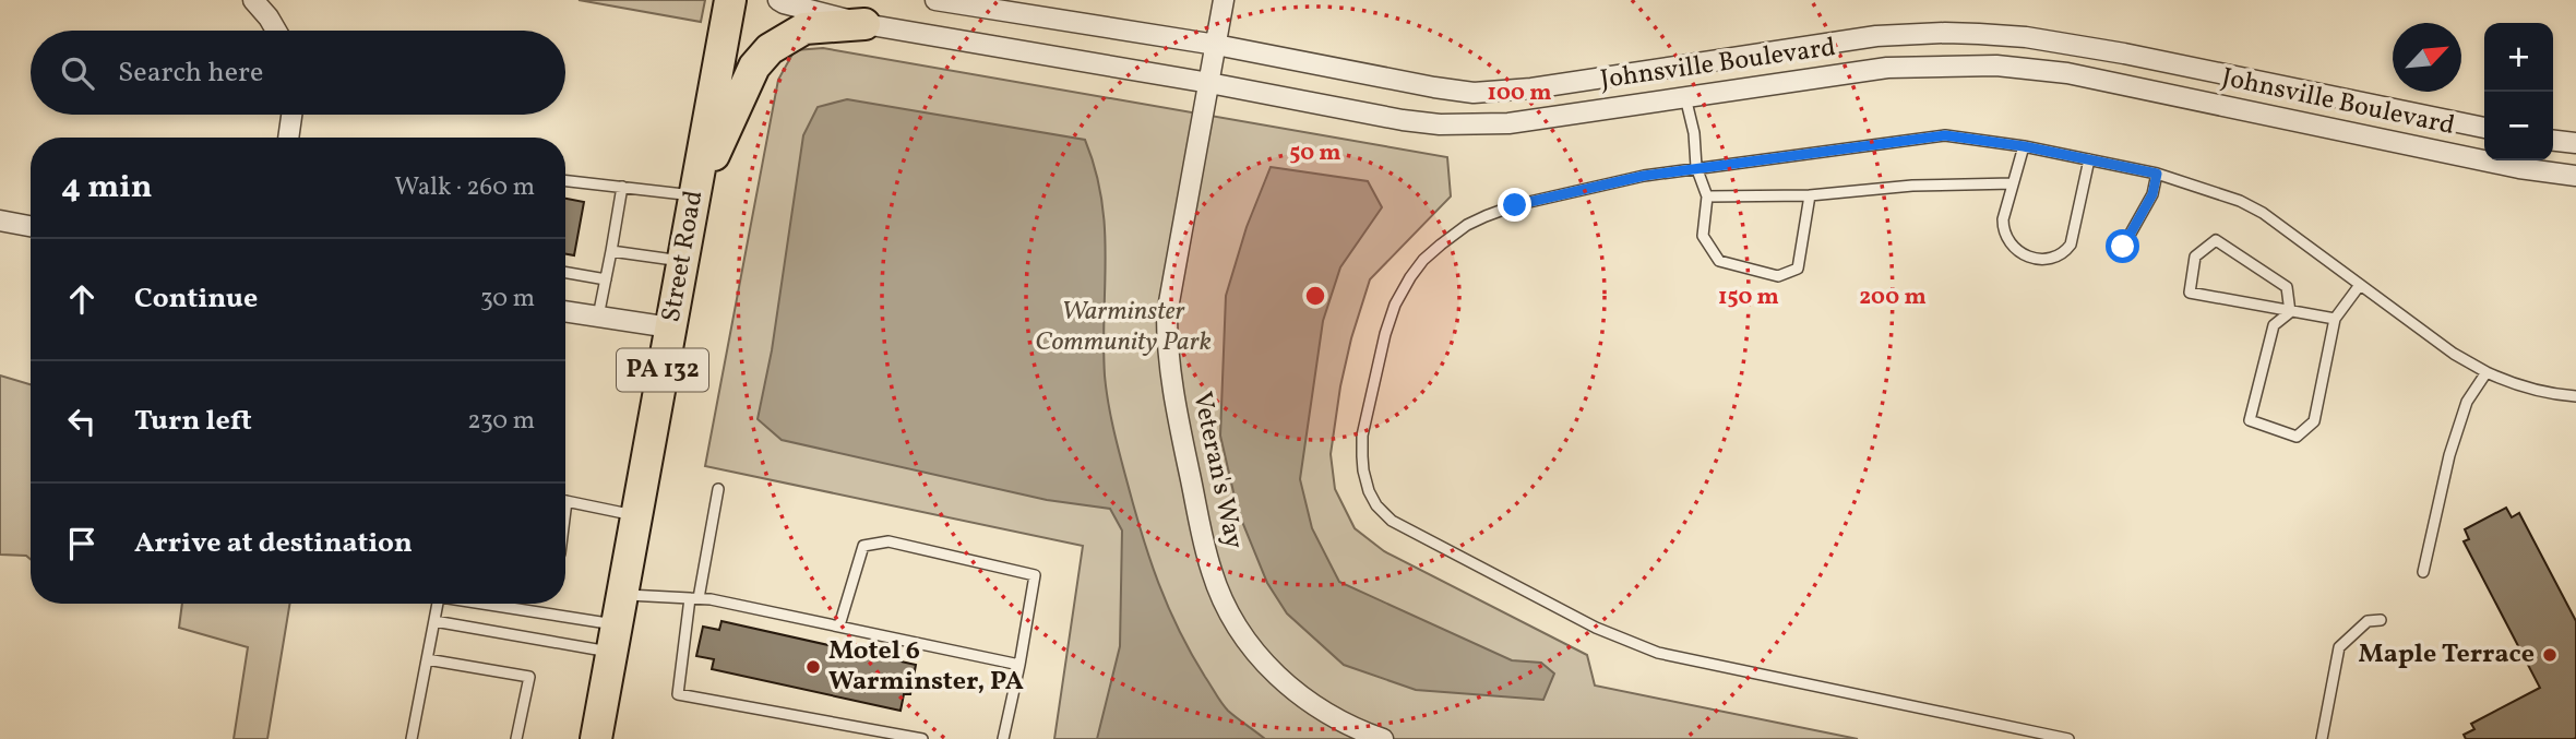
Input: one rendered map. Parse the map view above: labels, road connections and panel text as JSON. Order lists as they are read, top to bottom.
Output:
{
  "streets": {
    "main road": ["Street Road", "PA 132"],
    "street": ["Johnsville Boulevard", "Veteran's Way"]
  },
  "crossings": [
    ["Johnsville Boulevard", "Veteran's Way"]
  ],
  "parks": ["Warminster Community Park"],
  "places": ["Maple Terrace", "Motel 6 Warminster, PA"],
  "north": "top right",
  "page": {
    "map_buttons": ["+", "−"],
    "search": "Search here",
    "heading": ["4 min", "Walk · 260 m"],
    "list": [
      ["Continue", "30 m"],
      ["Turn left", "230 m"],
      "Arrive at destination"
    ]
  },
  "rings": [
    "100 m",
    "50 m",
    "150 m",
    "200 m"
  ]
}
